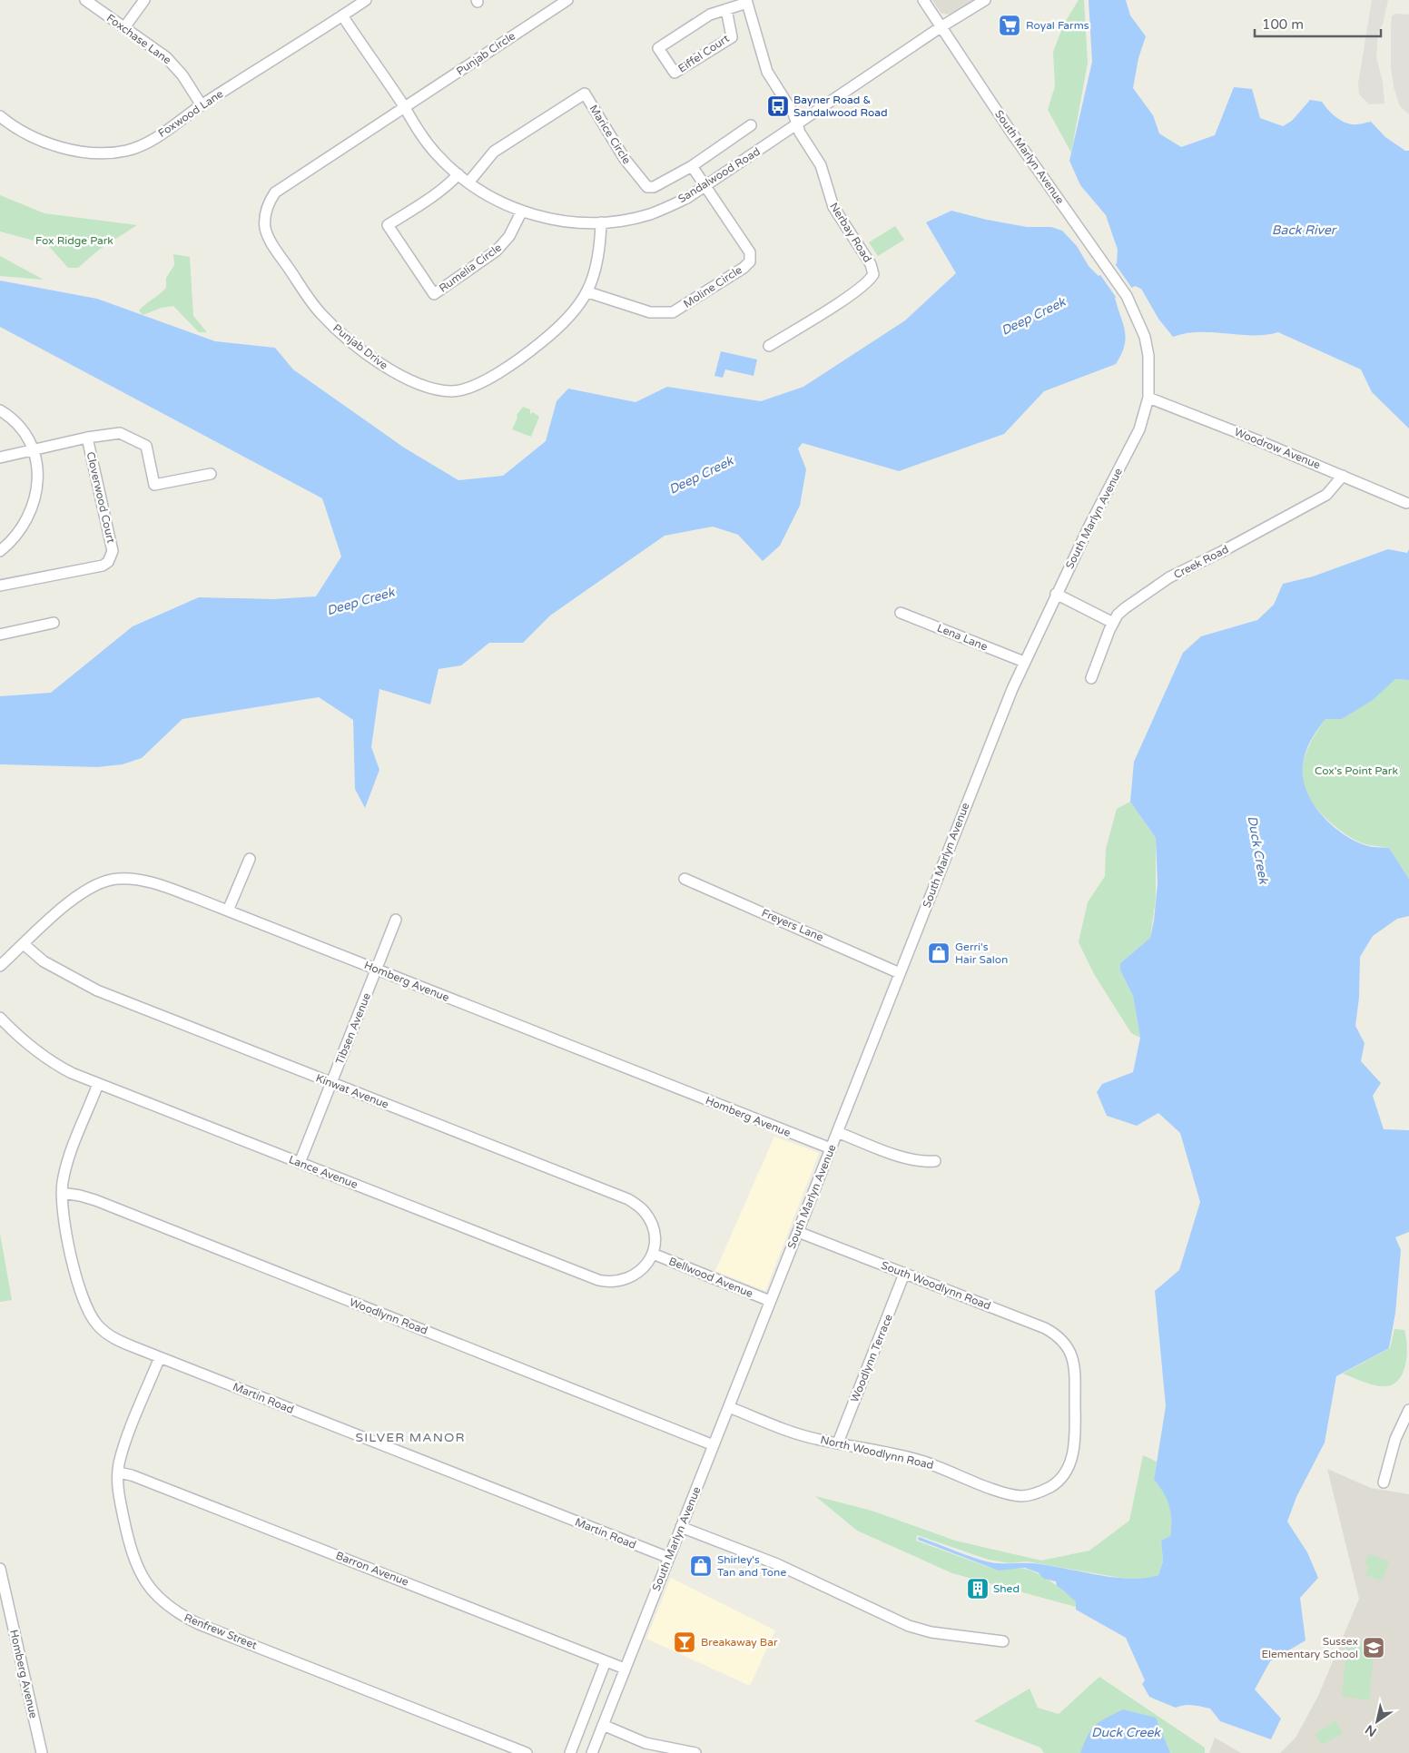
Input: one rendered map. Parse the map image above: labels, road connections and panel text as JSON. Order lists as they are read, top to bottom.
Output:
{
  "streets": {
    "street": [
      "Foxchase Lane",
      "Punjab Circle",
      "Eiffel Court",
      "Foxwood Lane",
      "Marice Circle",
      "South Marlyn Avenue",
      "Sandalwood Road",
      "Nerbay Road",
      "Rumelia Circle",
      "Moline Circle",
      "Punjab Drive",
      "Woodrow Avenue",
      "Cloverwood Court",
      "Creek Road",
      "Lena Lane",
      "Freyers Lane",
      "Homberg Avenue",
      "Tibsen Avenue",
      "Kinwat Avenue",
      "Lance Avenue",
      "Bellwood Avenue",
      "South Woodlynn Road",
      "Woodlynn Road",
      "Woodlynn Terrace",
      "Martin Road",
      "North Woodlynn Road",
      "Barron Avenue",
      "Renfrew Street"
    ]
  },
  "crossings": [
    ["Foxchase Lane", "Foxwood Lane"],
    ["Punjab Circle", "Sandalwood Road"],
    ["Punjab Circle", "Punjab Drive"],
    ["Foxwood Lane", "Sandalwood Road"],
    ["Marice Circle", "Sandalwood Road"],
    ["South Marlyn Avenue", "Sandalwood Road"],
    ["South Marlyn Avenue", "Woodrow Avenue"],
    ["South Marlyn Avenue", "Lena Lane"],
    ["South Marlyn Avenue", "Freyers Lane"],
    ["South Marlyn Avenue", "Homberg Avenue"],
    ["South Marlyn Avenue", "Bellwood Avenue"],
    ["South Marlyn Avenue", "South Woodlynn Road"],
    ["South Marlyn Avenue", "Woodlynn Road"],
    ["South Marlyn Avenue", "Martin Road"],
    ["South Marlyn Avenue", "North Woodlynn Road"],
    ["South Marlyn Avenue", "Barron Avenue"],
    ["Sandalwood Road", "Nerbay Road"],
    ["Sandalwood Road", "Rumelia Circle"],
    ["Sandalwood Road", "Moline Circle"],
    ["Sandalwood Road", "Punjab Drive"],
    ["Moline Circle", "Punjab Drive"],
    ["Woodrow Avenue", "Creek Road"],
    ["Homberg Avenue", "Tibsen Avenue"],
    ["Homberg Avenue", "Kinwat Avenue"],
    ["Tibsen Avenue", "Kinwat Avenue"],
    ["Tibsen Avenue", "Lance Avenue"],
    ["Kinwat Avenue", "Lance Avenue"],
    ["Kinwat Avenue", "Bellwood Avenue"],
    ["Lance Avenue", "Bellwood Avenue"],
    ["Lance Avenue", "Martin Road"],
    ["South Woodlynn Road", "Woodlynn Terrace"],
    ["South Woodlynn Road", "North Woodlynn Road"],
    ["Woodlynn Road", "Martin Road"],
    ["Woodlynn Terrace", "North Woodlynn Road"],
    ["Martin Road", "Renfrew Street"],
    ["Barron Avenue", "Renfrew Street"]
  ],
  "districts": ["SILVER MANOR"],
  "water": ["Back River", "Deep Creek", "Duck Creek"],
  "parks": ["Fox Ridge Park", "Cox's Point Park"],
  "places": {
    "supermarket": ["Royal Farms"],
    "bus stop": ["Bayner Road & Sandalwood Road"],
    "shop": ["Gerri's Hair Salon", "Shirley's Tan and Tone"],
    "building": ["Shed"],
    "bar": ["Breakaway Bar"],
    "school or university": ["Sussex Elementary School"]
  },
  "scale_bar": "100 m",
  "north": "bottom left"
}
